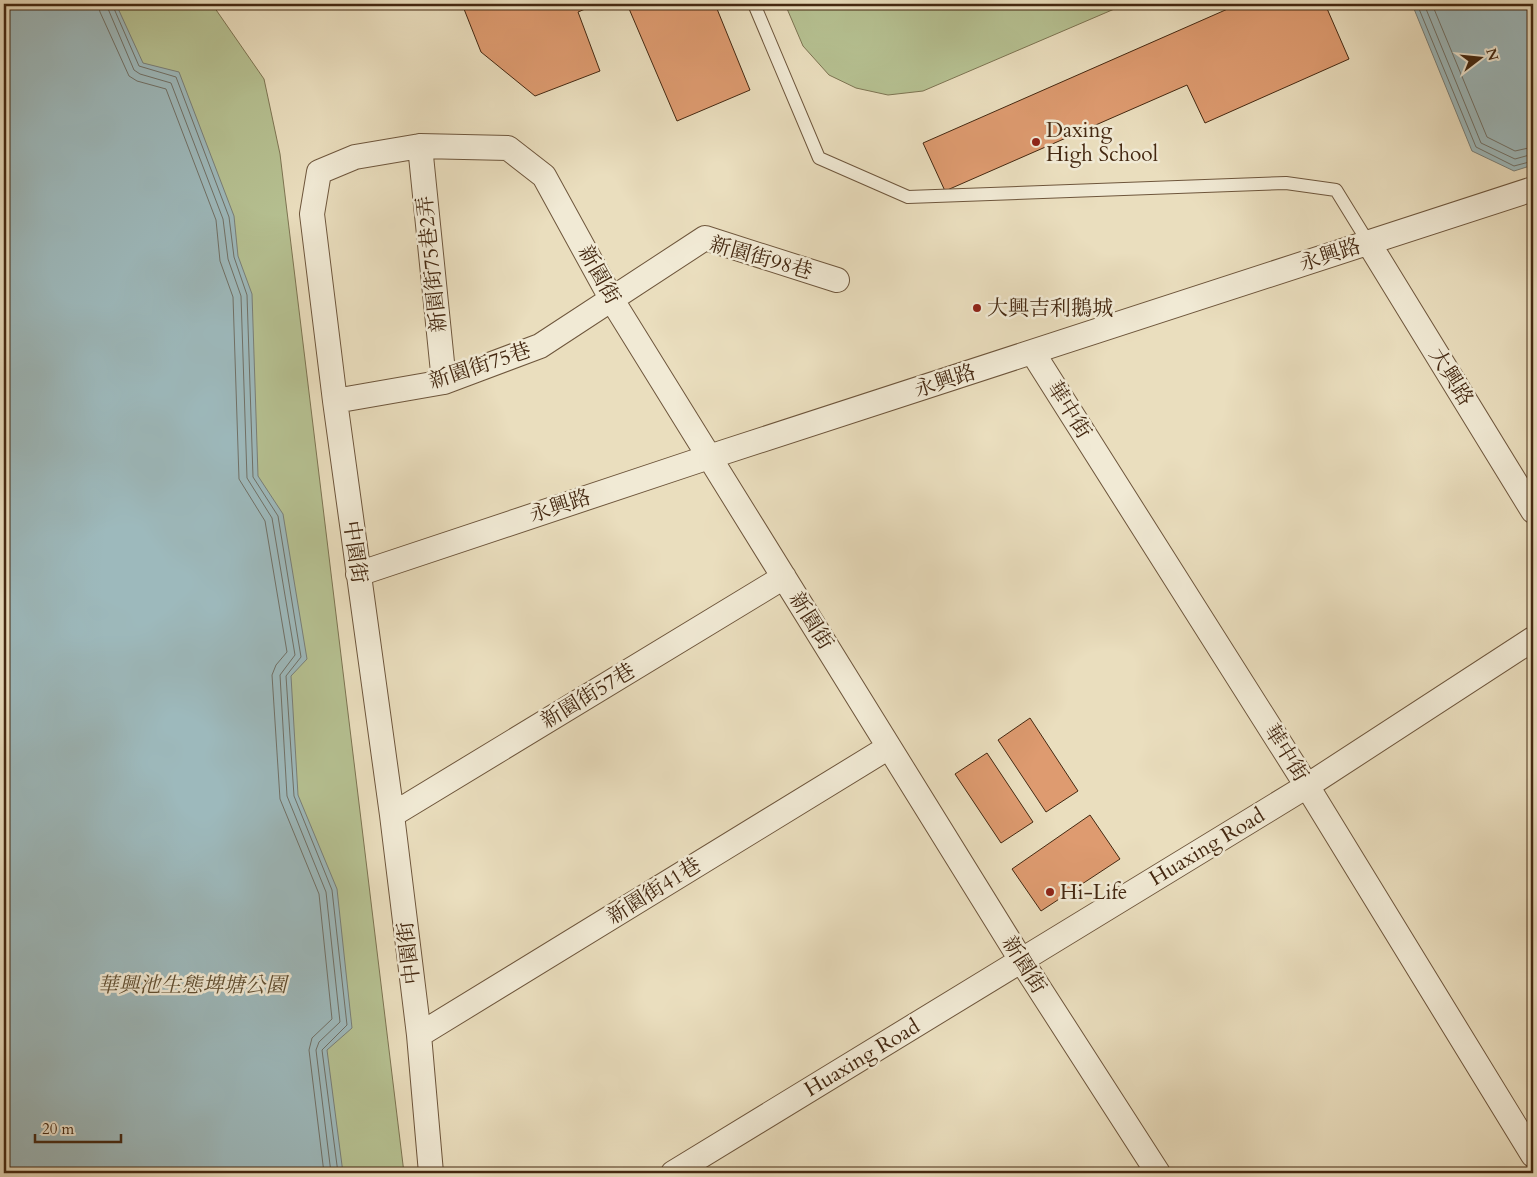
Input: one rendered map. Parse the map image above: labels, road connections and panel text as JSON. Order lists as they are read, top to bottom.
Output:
{
  "streets": {
    "street": [
      "永興路",
      "新園街98巷",
      "新園街75巷2弄",
      "新園街",
      "新園街75巷",
      "大興路",
      "華中街",
      "中園街",
      "新園街57巷",
      "Huaxing Road",
      "新園街41巷"
    ]
  },
  "crossings": [
    ["永興路", "新園街"],
    ["永興路", "大興路"],
    ["永興路", "華中街"],
    ["永興路", "中園街"],
    ["新園街98巷", "新園街"],
    ["新園街98巷", "新園街75巷"],
    ["新園街75巷2弄", "新園街"],
    ["新園街75巷2弄", "新園街75巷"],
    ["新園街75巷2弄", "中園街"],
    ["新園街", "新園街75巷"],
    ["新園街", "中園街"],
    ["新園街", "新園街57巷"],
    ["新園街", "Huaxing Road"],
    ["新園街", "新園街41巷"],
    ["新園街75巷", "中園街"],
    ["華中街", "Huaxing Road"],
    ["中園街", "新園街57巷"],
    ["中園街", "新園街41巷"]
  ],
  "parks": ["華興池生態埤塘公園"],
  "places": ["Daxing High School", "大興吉利鵝城", "Hi-Life"],
  "scale_bar": "20 m",
  "north": "right"
}
